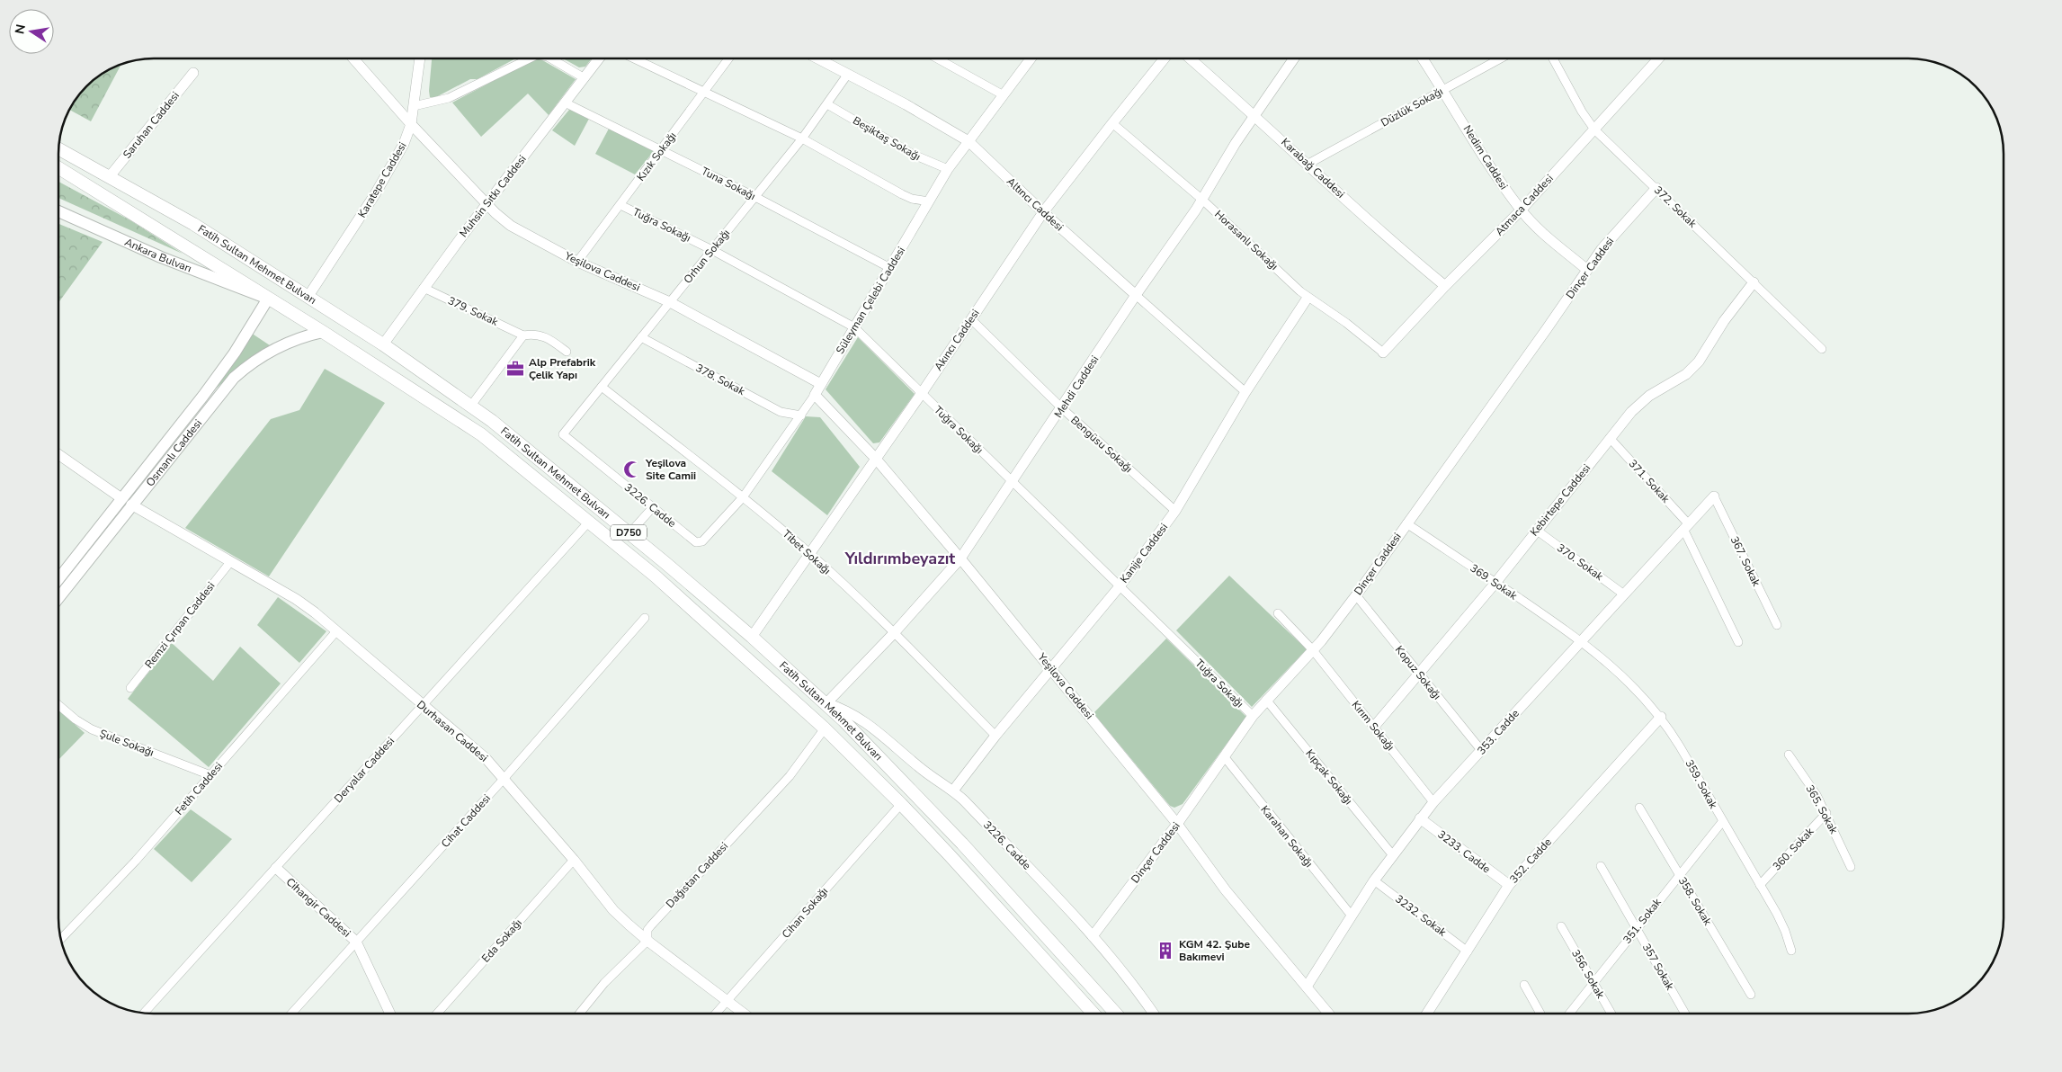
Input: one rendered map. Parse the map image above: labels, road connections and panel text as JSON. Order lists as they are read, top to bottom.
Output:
{
  "streets": {
    "highway": ["Fatih Sultan Mehmet Bulvarı", "D750"],
    "main road": ["Ankara Bulvarı", "Osmanlı Caddesi"],
    "street": [
      "Düzlük Sokağı",
      "Saruhan Caddesi",
      "Beşiktaş Sokağı",
      "Kızık Sokağı",
      "Nedim Caddesi",
      "Karabağ Caddesi",
      "Karatepe Caddesi",
      "Tuna Sokağı",
      "Muhsin Sıtkı Caddesi",
      "Altıncı Caddesi",
      "Atmaca Caddesi",
      "372. Sokak",
      "Tuğra Sokağı",
      "Horasanlı Sokağı",
      "Orhun Sokağı",
      "Dinçer Caddesi",
      "Yeşilova Caddesi",
      "Süleyman Çelebi Caddesi",
      "379. Sokak",
      "Akıncı Caddesi",
      "378. Sokak",
      "Mehdi Caddesi",
      "Bengüsu Sokağı",
      "371. Sokak",
      "Kebirtepe Caddesi",
      "3226. Cadde",
      "Tibet Sokağı",
      "Kanije Caddesi",
      "367. Sokak",
      "370. Sokak",
      "369. Sokak",
      "Remzi Çırpan Caddesi",
      "Kopuz Sokağı",
      "Kırım Sokağı",
      "Durhasan Caddesi",
      "353. Cadde",
      "Şule Sokağı",
      "Deryalar Caddesi",
      "Kıpçak Sokağı",
      "359. Sokak",
      "Fetih Caddesi",
      "365. Sokak",
      "Cihat Caddesi",
      "Karahan Sokağı",
      "360. Sokak",
      "3233. Cadde",
      "352. Cadde",
      "Dağıstan Caddesi",
      "358. Sokak",
      "Cihangir Caddesi",
      "Cihan Sokağı",
      "3232. Sokak",
      "351. Sokak",
      "Eda Sokağı",
      "357 Sokak",
      "356. Sokak"
    ]
  },
  "crossings": [
    ["Düzlük Sokağı", "Nedim Caddesi"],
    ["Düzlük Sokağı", "Karabağ Caddesi"],
    ["Saruhan Caddesi", "Fatih Sultan Mehmet Bulvarı"],
    ["Beşiktaş Sokağı", "Orhun Sokağı"],
    ["Beşiktaş Sokağı", "Süleyman Çelebi Caddesi"],
    ["Kızık Sokağı", "Tuna Sokağı"],
    ["Kızık Sokağı", "Tuğra Sokağı"],
    ["Kızık Sokağı", "Yeşilova Caddesi"],
    ["Nedim Caddesi", "Atmaca Caddesi"],
    ["Nedim Caddesi", "Dinçer Caddesi"],
    ["Karabağ Caddesi", "Atmaca Caddesi"],
    ["Karabağ Caddesi", "Mehdi Caddesi"],
    ["Karatepe Caddesi", "Fatih Sultan Mehmet Bulvarı"],
    ["Karatepe Caddesi", "Yeşilova Caddesi"],
    ["Tuna Sokağı", "Muhsin Sıtkı Caddesi"],
    ["Tuna Sokağı", "Orhun Sokağı"],
    ["Tuna Sokağı", "Süleyman Çelebi Caddesi"],
    ["Muhsin Sıtkı Caddesi", "Fatih Sultan Mehmet Bulvarı"],
    ["Muhsin Sıtkı Caddesi", "Yeşilova Caddesi"],
    ["Muhsin Sıtkı Caddesi", "379. Sokak"],
    ["Altıncı Caddesi", "Orhun Sokağı"],
    ["Altıncı Caddesi", "Süleyman Çelebi Caddesi"],
    ["Altıncı Caddesi", "Akıncı Caddesi"],
    ["Altıncı Caddesi", "Mehdi Caddesi"],
    ["Altıncı Caddesi", "Kanije Caddesi"],
    ["Atmaca Caddesi", "372. Sokak"],
    ["Atmaca Caddesi", "Horasanlı Sokağı"],
    ["372. Sokak", "Dinçer Caddesi"],
    ["372. Sokak", "Kebirtepe Caddesi"],
    ["Tuğra Sokağı", "Orhun Sokağı"],
    ["Tuğra Sokağı", "Dinçer Caddesi"],
    ["Tuğra Sokağı", "Süleyman Çelebi Caddesi"],
    ["Tuğra Sokağı", "Akıncı Caddesi"],
    ["Tuğra Sokağı", "Mehdi Caddesi"],
    ["Tuğra Sokağı", "Kanije Caddesi"],
    ["Horasanlı Sokağı", "Akıncı Caddesi"],
    ["Horasanlı Sokağı", "Mehdi Caddesi"],
    ["Horasanlı Sokağı", "Kanije Caddesi"],
    ["Ankara Bulvarı", "Fatih Sultan Mehmet Bulvarı"],
    ["Ankara Bulvarı", "Osmanlı Caddesi"],
    ["Orhun Sokağı", "Yeşilova Caddesi"],
    ["Orhun Sokağı", "378. Sokak"],
    ["Orhun Sokağı", "3226. Cadde"],
    ["Orhun Sokağı", "Tibet Sokağı"],
    ["Fatih Sultan Mehmet Bulvarı", "Akıncı Caddesi"],
    ["Fatih Sultan Mehmet Bulvarı", "Mehdi Caddesi"],
    ["Fatih Sultan Mehmet Bulvarı", "Osmanlı Caddesi"],
    ["Fatih Sultan Mehmet Bulvarı", "3226. Cadde"],
    ["Fatih Sultan Mehmet Bulvarı", "Deryalar Caddesi"],
    ["Fatih Sultan Mehmet Bulvarı", "Dağıstan Caddesi"],
    ["Fatih Sultan Mehmet Bulvarı", "Cihan Sokağı"],
    ["Dinçer Caddesi", "Yeşilova Caddesi"],
    ["Dinçer Caddesi", "3226. Cadde"],
    ["Dinçer Caddesi", "369. Sokak"],
    ["Dinçer Caddesi", "Kopuz Sokağı"],
    ["Dinçer Caddesi", "Kırım Sokağı"],
    ["Dinçer Caddesi", "Kıpçak Sokağı"],
    ["Dinçer Caddesi", "Karahan Sokağı"],
    ["Yeşilova Caddesi", "Süleyman Çelebi Caddesi"],
    ["Yeşilova Caddesi", "Akıncı Caddesi"],
    ["Yeşilova Caddesi", "Mehdi Caddesi"],
    ["Yeşilova Caddesi", "Kanije Caddesi"],
    ["Yeşilova Caddesi", "353. Cadde"],
    ["Süleyman Çelebi Caddesi", "378. Sokak"],
    ["Süleyman Çelebi Caddesi", "3226. Cadde"],
    ["Süleyman Çelebi Caddesi", "Tibet Sokağı"],
    ["Akıncı Caddesi", "Bengüsu Sokağı"],
    ["Akıncı Caddesi", "Tibet Sokağı"],
    ["Mehdi Caddesi", "Bengüsu Sokağı"],
    ["Mehdi Caddesi", "3226. Cadde"],
    ["Mehdi Caddesi", "Tibet Sokağı"],
    ["Bengüsu Sokağı", "Kanije Caddesi"],
    ["Osmanlı Caddesi", "Durhasan Caddesi"],
    ["371. Sokak", "Kebirtepe Caddesi"],
    ["371. Sokak", "353. Cadde"],
    ["Kebirtepe Caddesi", "370. Sokak"],
    ["Kebirtepe Caddesi", "369. Sokak"],
    ["Kebirtepe Caddesi", "Kopuz Sokağı"],
    ["Kebirtepe Caddesi", "Kırım Sokağı"],
    ["3226. Cadde", "Kanije Caddesi"],
    ["Tibet Sokağı", "Kanije Caddesi"],
    ["367. Sokak", "353. Cadde"],
    ["370. Sokak", "353. Cadde"],
    ["369. Sokak", "353. Cadde"],
    ["369. Sokak", "359. Sokak"],
    ["Remzi Çırpan Caddesi", "Durhasan Caddesi"],
    ["Kopuz Sokağı", "353. Cadde"],
    ["Kırım Sokağı", "353. Cadde"],
    ["Durhasan Caddesi", "Deryalar Caddesi"],
    ["Durhasan Caddesi", "Fetih Caddesi"],
    ["Durhasan Caddesi", "Cihat Caddesi"],
    ["Durhasan Caddesi", "Dağıstan Caddesi"],
    ["Durhasan Caddesi", "Cihan Sokağı"],
    ["Durhasan Caddesi", "Eda Sokağı"],
    ["353. Cadde", "Kıpçak Sokağı"],
    ["353. Cadde", "359. Sokak"],
    ["353. Cadde", "Karahan Sokağı"],
    ["353. Cadde", "3233. Cadde"],
    ["353. Cadde", "3232. Sokak"],
    ["Şule Sokağı", "Fetih Caddesi"],
    ["Deryalar Caddesi", "Cihangir Caddesi"],
    ["359. Sokak", "360. Sokak"],
    ["359. Sokak", "352. Cadde"],
    ["359. Sokak", "351. Sokak"],
    ["365. Sokak", "360. Sokak"],
    ["Cihat Caddesi", "Cihangir Caddesi"],
    ["3233. Cadde", "352. Cadde"],
    ["352. Cadde", "3232. Sokak"],
    ["358. Sokak", "351. Sokak"],
    ["351. Sokak", "357 Sokak"],
    ["351. Sokak", "356. Sokak"]
  ],
  "districts": ["Yıldırımbeyazıt"],
  "places": {
    "office": ["Alp Prefabrik Çelik Yapı"],
    "mosque": ["Yeşilova Site Camii"],
    "building": ["KGM 42. Şube Bakımevi"]
  },
  "north": "left"
}
